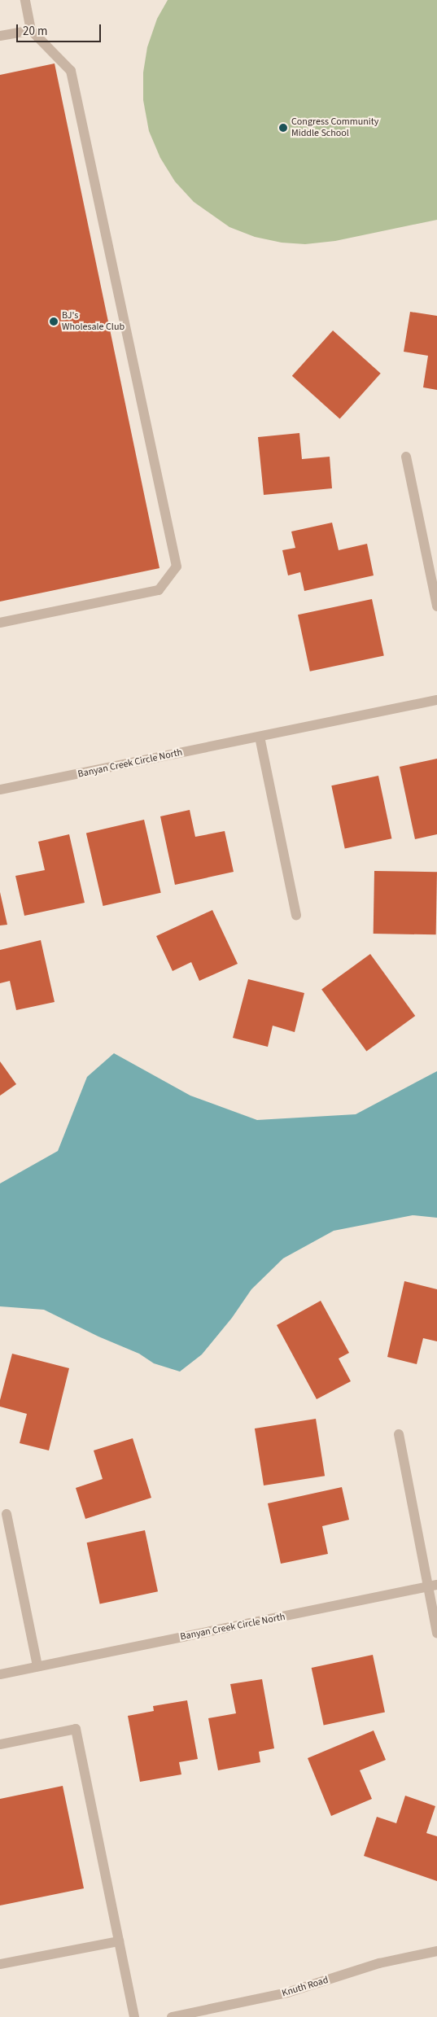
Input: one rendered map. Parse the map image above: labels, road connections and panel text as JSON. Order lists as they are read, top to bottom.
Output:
{
  "streets": {
    "street": ["Banyan Creek Circle North", "Knuth Road"]
  },
  "places": ["Congress Community Middle School", "BJ's Wholesale Club"],
  "scale_bar": "20 m"
}
